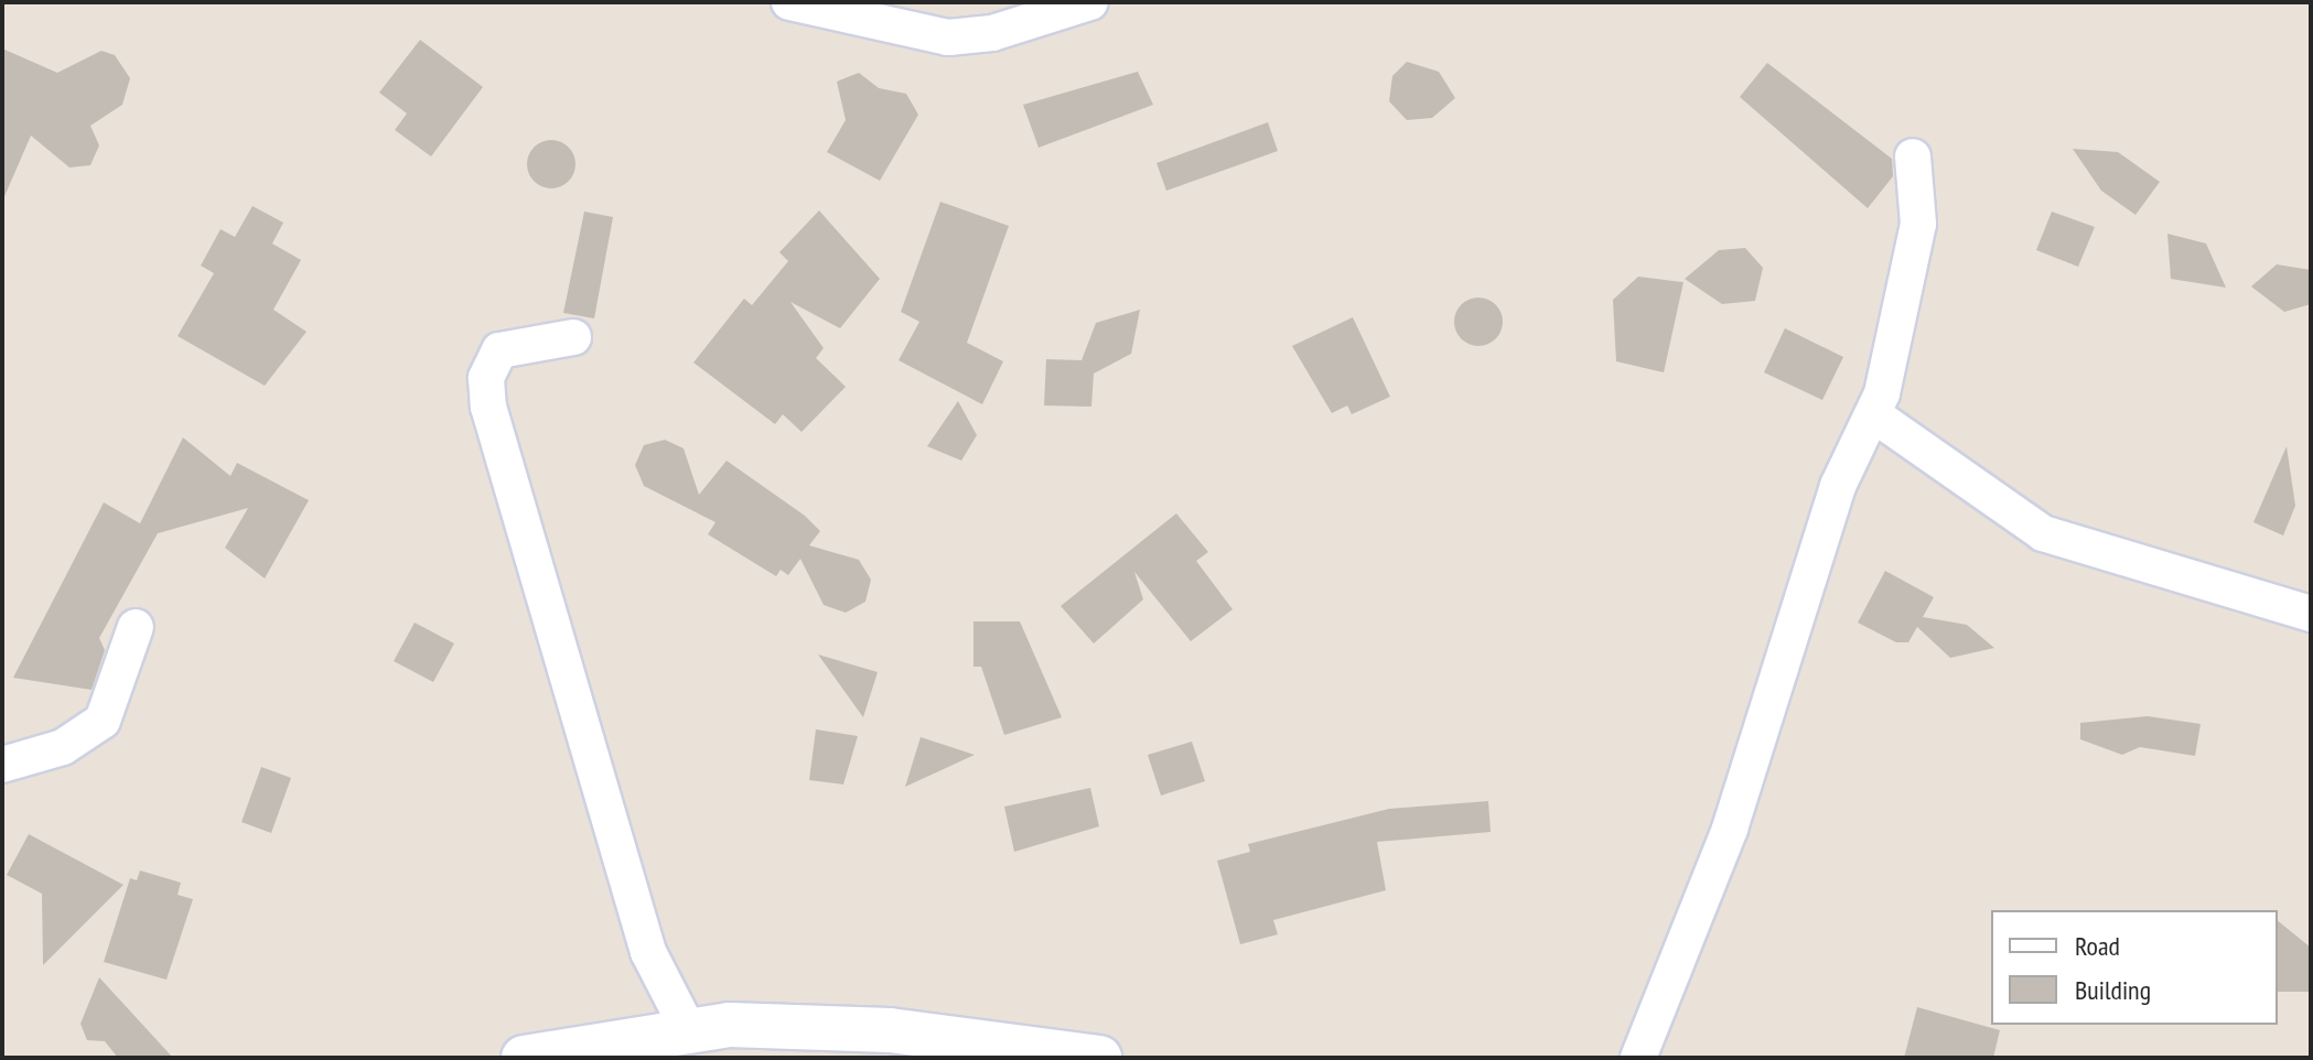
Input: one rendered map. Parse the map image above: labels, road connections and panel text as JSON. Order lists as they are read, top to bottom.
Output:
{
  "legend": ["Road", "Building"]
}
